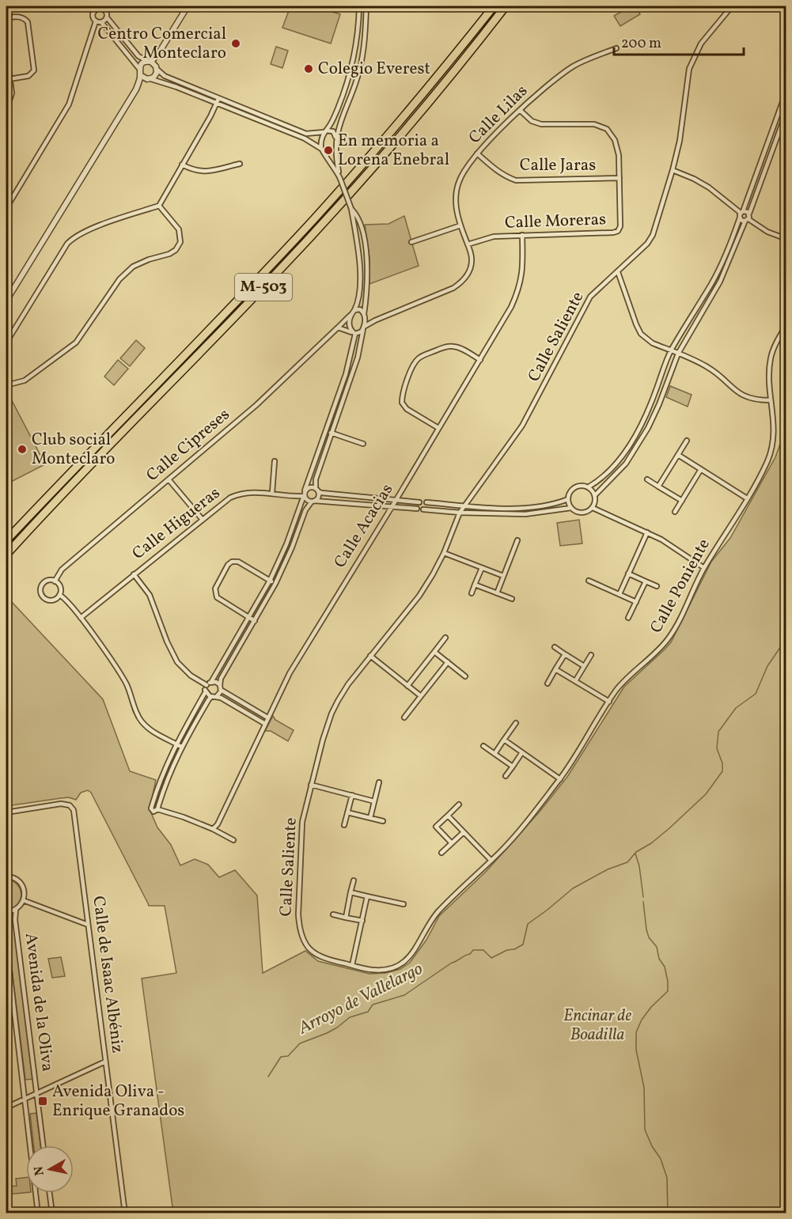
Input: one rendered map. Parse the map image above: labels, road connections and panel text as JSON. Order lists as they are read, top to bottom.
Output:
{
  "streets": {
    "highway": ["M-503"],
    "street": [
      "Calle Lilas",
      "Calle Jaras",
      "Calle Moreras",
      "Calle Saliente",
      "Calle Cipreses",
      "Calle Higueras",
      "Calle Acacias",
      "Calle Poniente",
      "Calle de Isaac Albéniz",
      "Avenida de la Oliva"
    ]
  },
  "crossings": [
    ["Calle Lilas", "Calle Jaras"],
    ["Calle Lilas", "Calle Moreras"],
    ["Calle Jaras", "Calle Moreras"],
    ["Calle Moreras", "Calle Acacias"],
    ["Calle Saliente", "Calle Poniente"]
  ],
  "water": ["Arroyo de Vallelargo"],
  "parks": ["Encinar de Boadilla"],
  "places": {
    "other": [
      "Centro Comercial Monteclaro",
      "Colegio Everest",
      "En memoria a Lorena Enebral",
      "Club social Monteclaro"
    ],
    "transit": ["Avenida Oliva - Enrique Granados"]
  },
  "scale_bar": "200 m",
  "north": "left"
}
